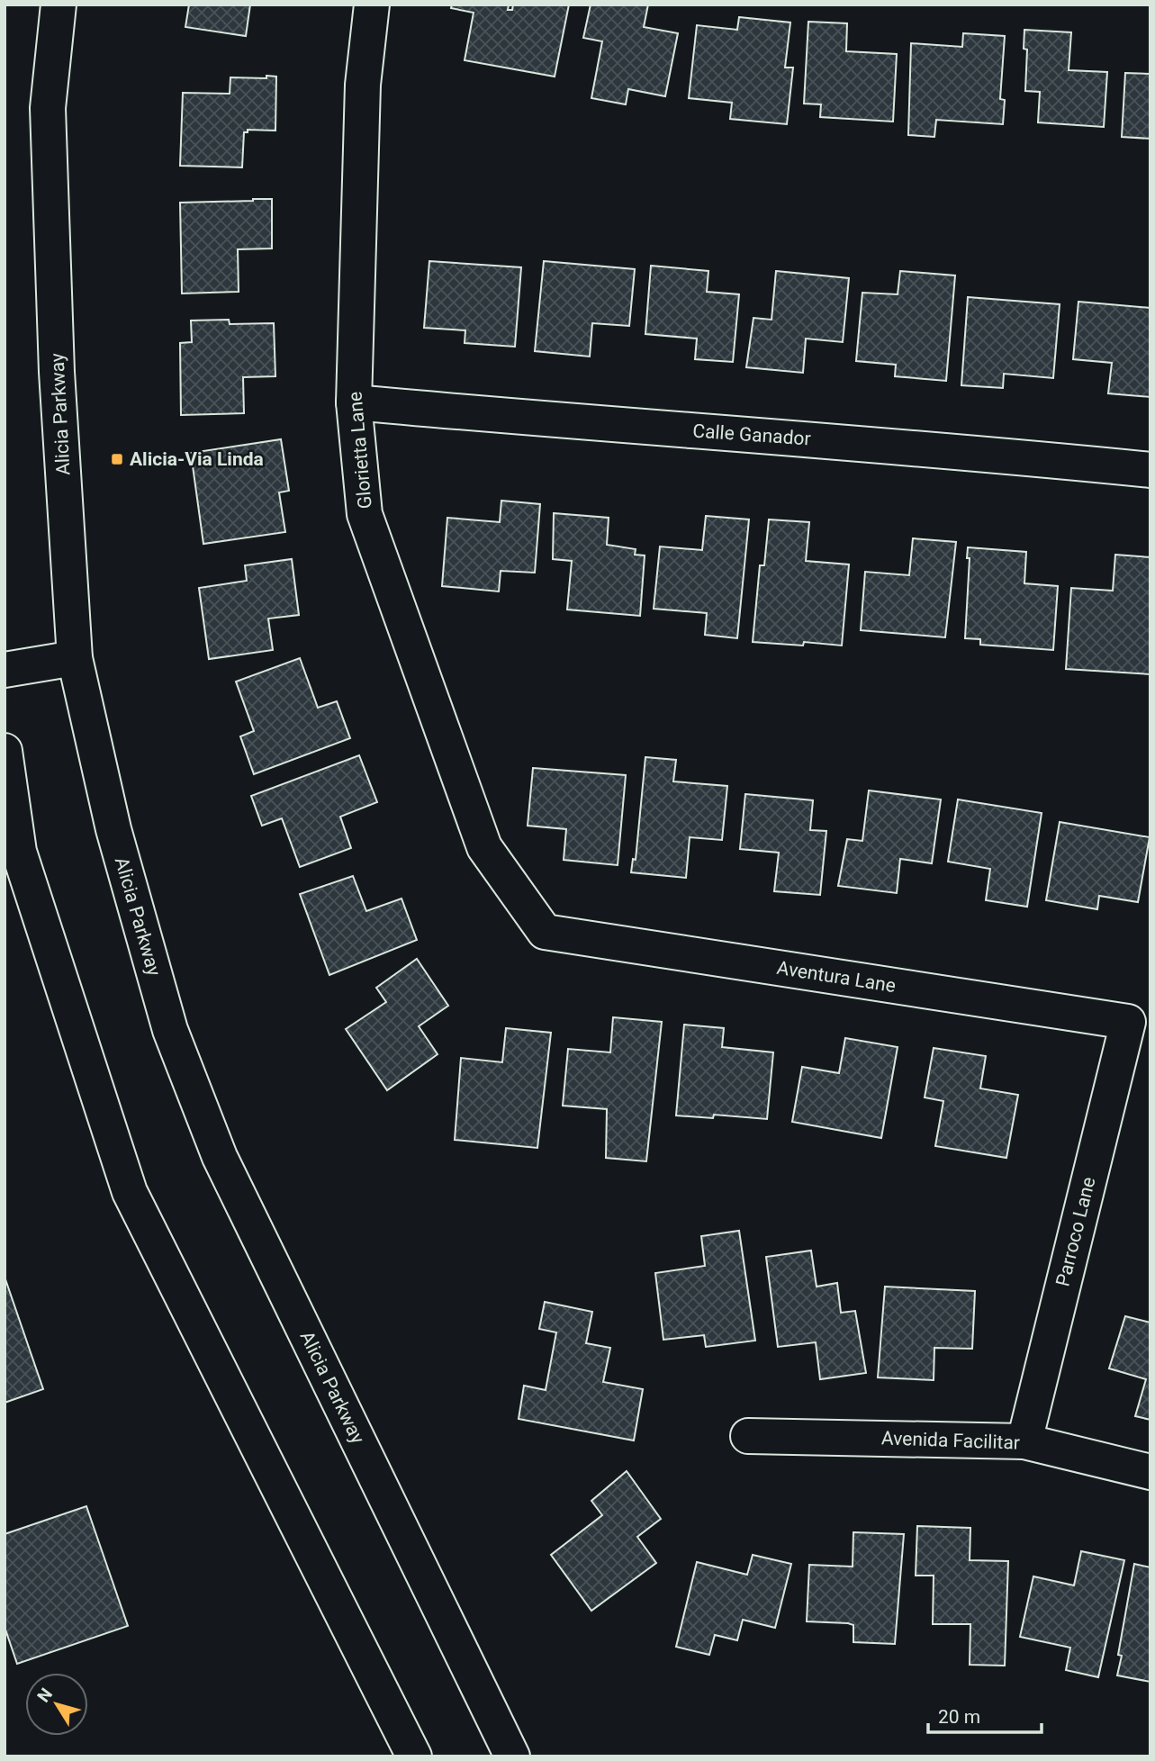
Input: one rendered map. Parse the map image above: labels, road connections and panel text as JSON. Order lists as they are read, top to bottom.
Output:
{
  "streets": {
    "street": [
      "Alicia Parkway",
      "Calle Ganador",
      "Glorietta Lane",
      "Aventura Lane",
      "Parroco Lane",
      "Avenida Facilitar"
    ]
  },
  "crossings": [
    ["Calle Ganador", "Glorietta Lane"],
    ["Glorietta Lane", "Aventura Lane"],
    ["Aventura Lane", "Parroco Lane"],
    ["Parroco Lane", "Avenida Facilitar"]
  ],
  "places": {
    "transit": ["Alicia-Via Linda"]
  },
  "scale_bar": "20 m",
  "north": "top left"
}
